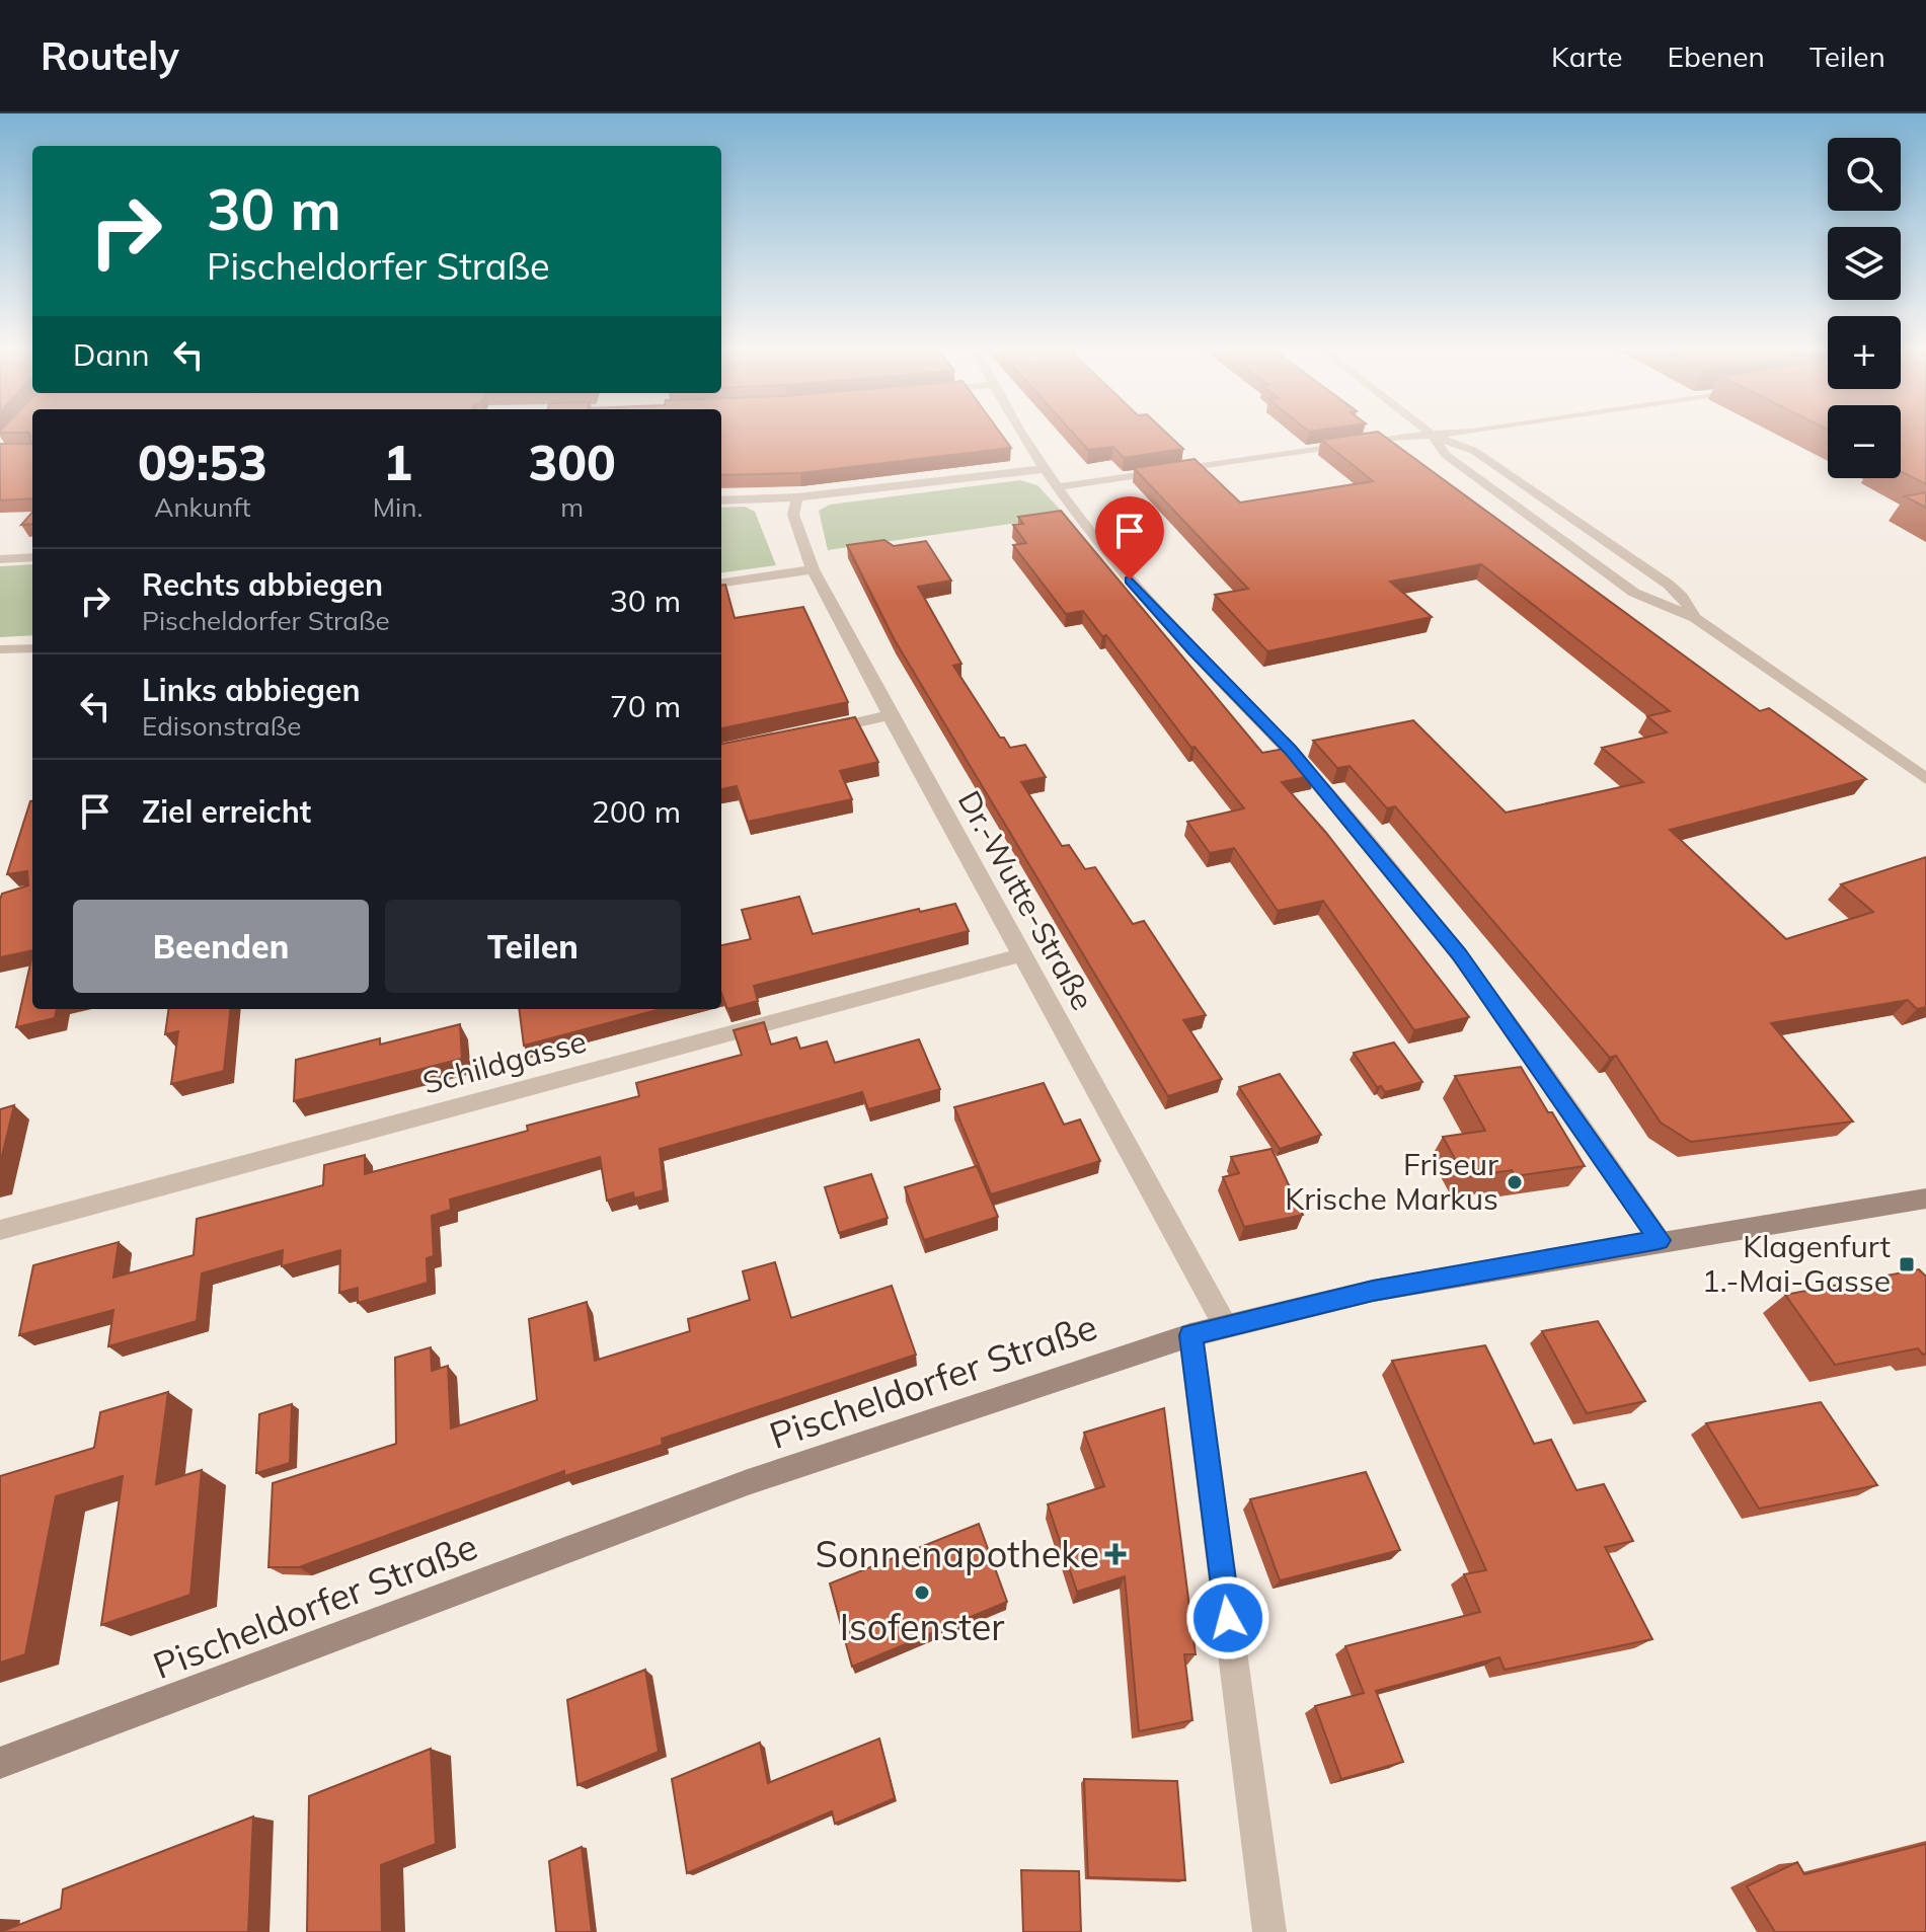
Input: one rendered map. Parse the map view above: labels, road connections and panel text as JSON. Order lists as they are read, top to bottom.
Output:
{
  "streets": {
    "main road": ["Pischeldorfer Straße"],
    "street": ["Dr.-Wutte-Straße", "Schildgasse"]
  },
  "crossings": [
    ["Dr.-Wutte-Straße", "Schildgasse"],
    ["Dr.-Wutte-Straße", "Pischeldorfer Straße"]
  ],
  "places": {
    "other": ["Friseur Krische Markus", "Isofenster"],
    "transit": ["Klagenfurt 1.-Mai-Gasse"],
    "health": ["Sonnenapotheke"]
  },
  "page": {
    "header": "Routely",
    "nav": ["Karte", "Ebenen", "Teilen"],
    "map_buttons": ["+", "−"],
    "turn": ["30 m", "Pischeldorfer Straße"],
    "then": "Dann",
    "eta": [
      "09:53",
      "Ankunft",
      "1",
      "Min.",
      "300",
      "m"
    ],
    "list": [
      {
        "name": "Rechts abbiegen",
        "note": "Pischeldorfer Straße",
        "value": "30 m"
      },
      {
        "name": "Links abbiegen",
        "note": "Edisonstraße",
        "value": "70 m"
      },
      {
        "name": "Ziel erreicht",
        "value": "200 m"
      }
    ],
    "buttons": ["Beenden", "Teilen"]
  }
}
